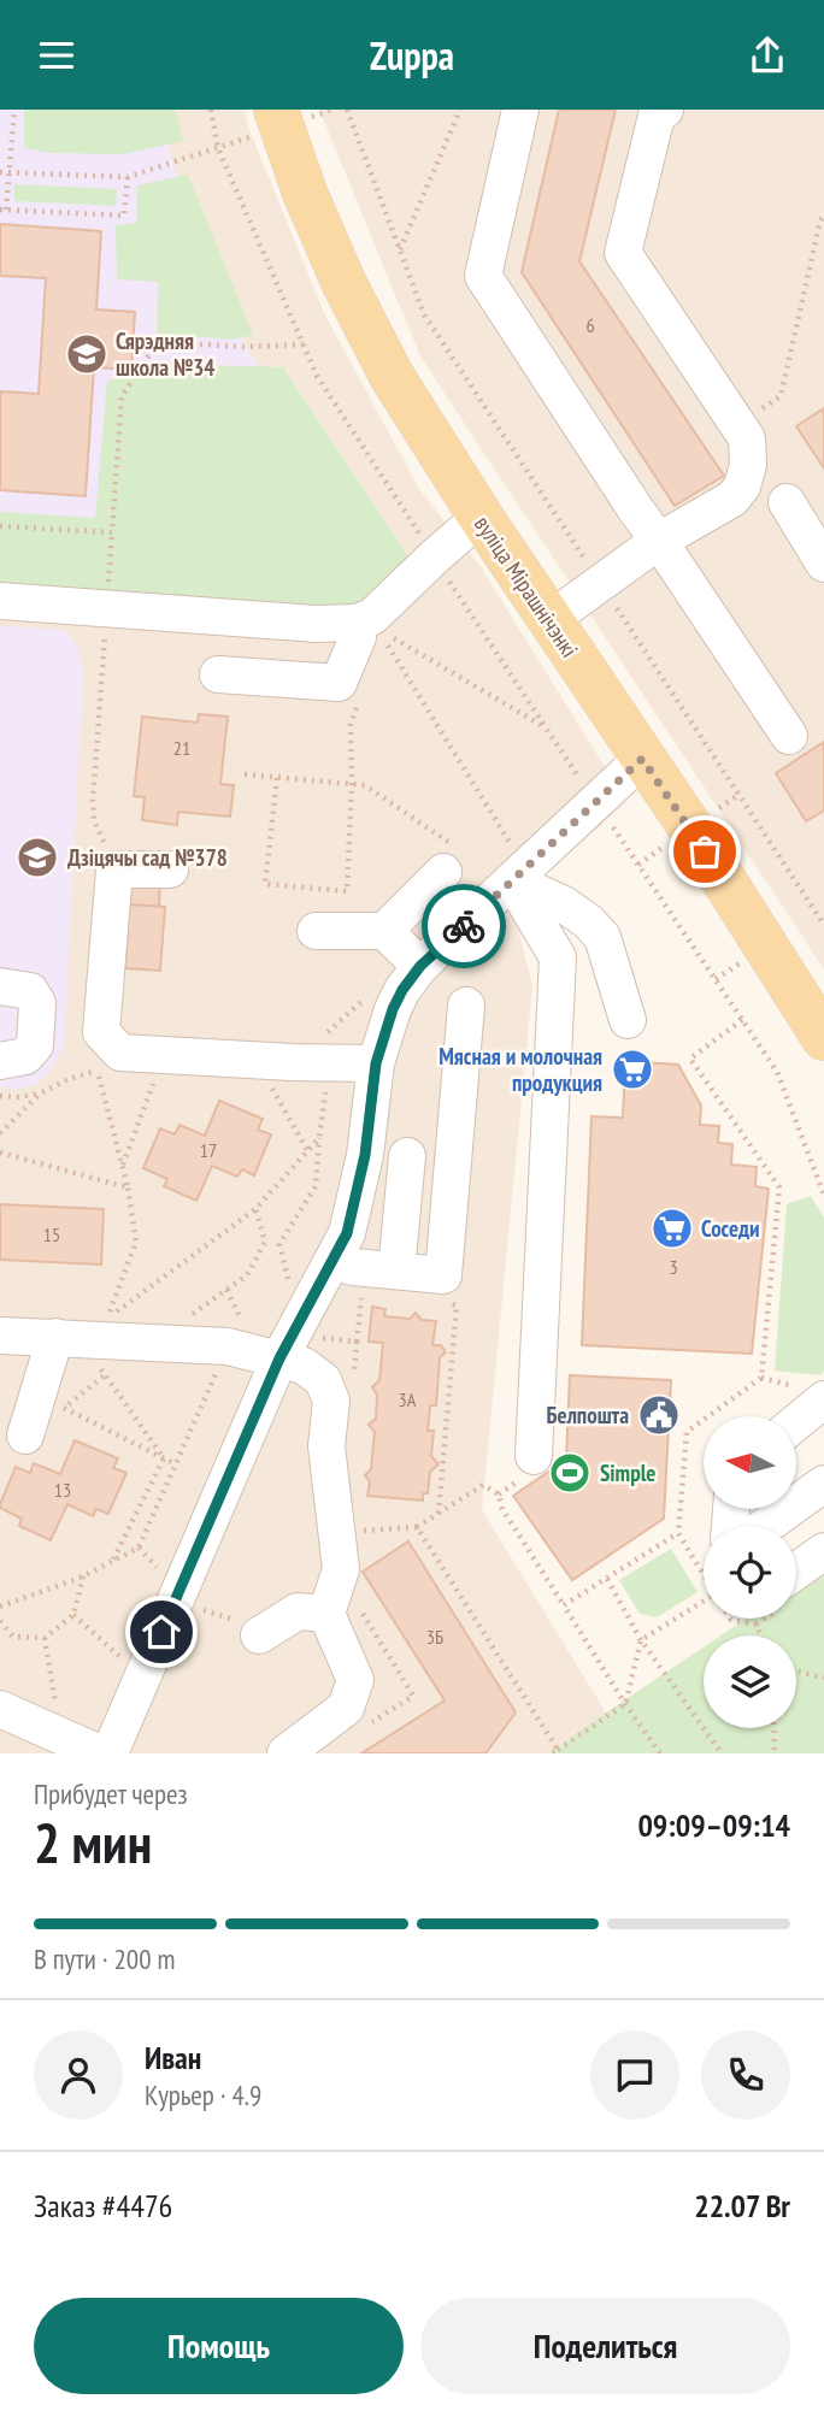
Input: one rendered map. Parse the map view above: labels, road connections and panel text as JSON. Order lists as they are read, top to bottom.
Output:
{
  "streets": {
    "main road": ["вуліца Мірашнічэнкі"]
  },
  "places": {
    "school or university": ["Сярэдняя школа №34", "Дзіцячы сад №378"],
    "supermarket": ["Мясная и молочная продукция", "Соседи"],
    "public building": ["Белпошта"],
    "sports": ["Simple"]
  },
  "house_numbers": [
    "6",
    "21",
    "17",
    "15",
    "3",
    "3А",
    "13",
    "3Б"
  ],
  "north": "left",
  "page": {
    "header": "Zuppa",
    "heading": ["2 мин", "Прибудет через", "09:09–09:14"],
    "panel": [
      "Иван",
      "Курьер · 4.9",
      "Заказ #4476",
      "22.07 Br"
    ],
    "bar": "В пути · 200 m",
    "buttons": ["Помощь", "Поделиться"]
  }
}
